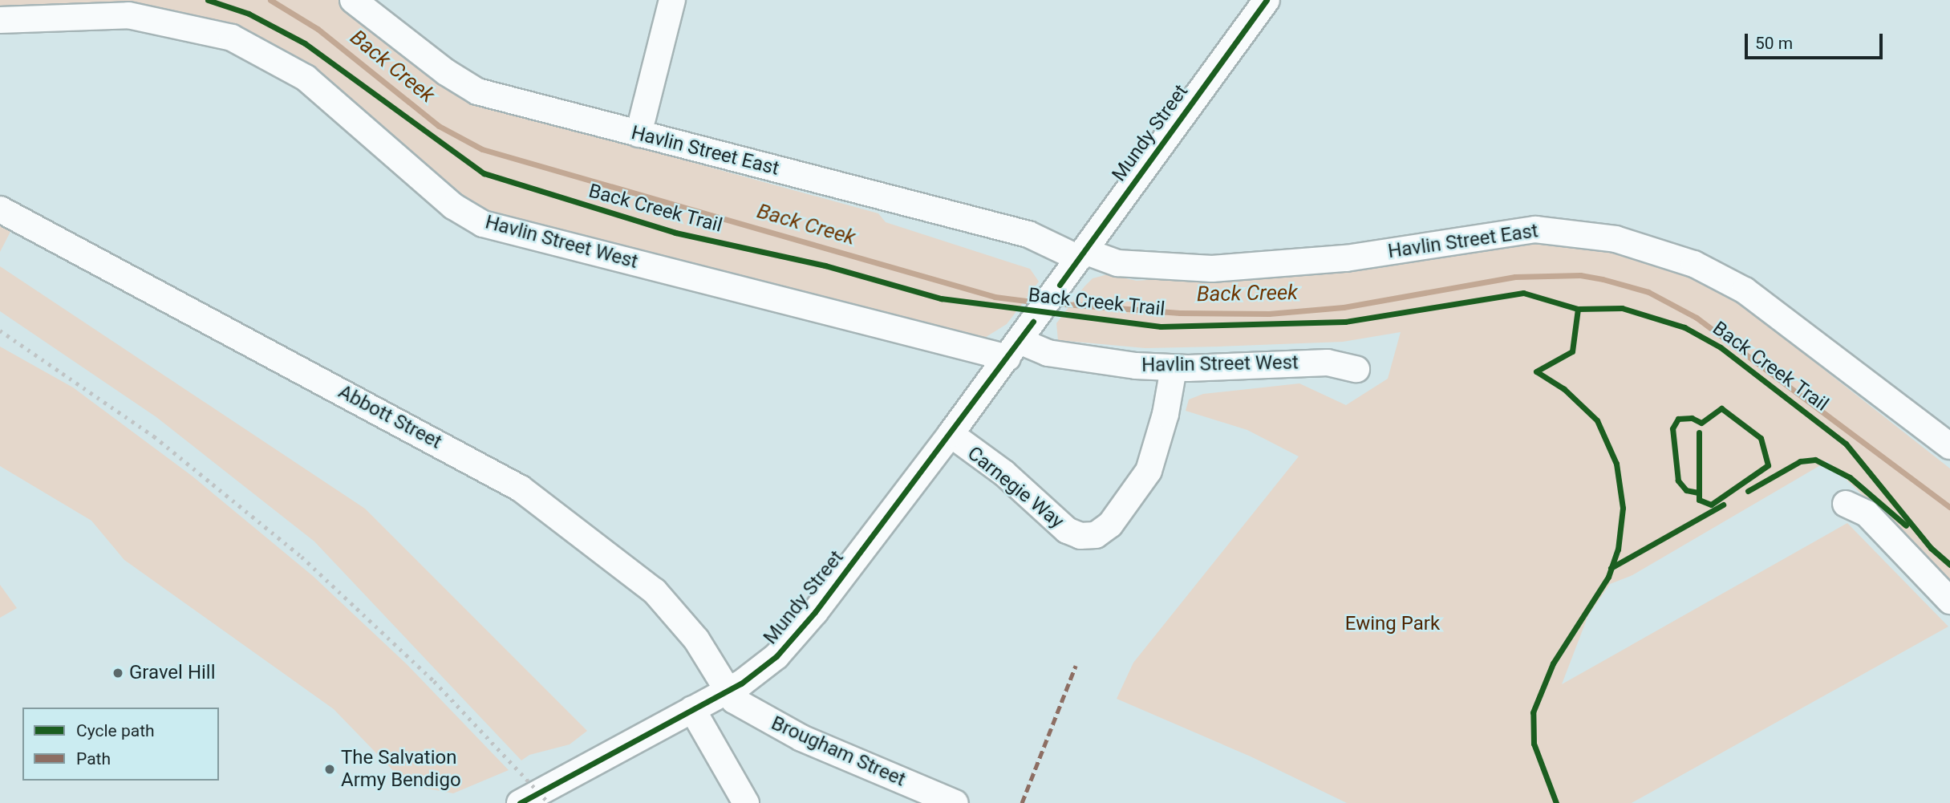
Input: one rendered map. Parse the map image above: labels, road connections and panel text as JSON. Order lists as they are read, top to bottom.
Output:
{
  "streets": {
    "street": [
      "Mundy Street",
      "Havlin Street East",
      "Havlin Street West",
      "Abbott Street",
      "Carnegie Way",
      "Brougham Street"
    ],
    "cycle path": ["Back Creek Trail"]
  },
  "crossings": [
    ["Mundy Street", "Havlin Street East"],
    ["Mundy Street", "Havlin Street West"],
    ["Mundy Street", "Abbott Street"],
    ["Mundy Street", "Carnegie Way"],
    ["Mundy Street", "Brougham Street"],
    ["Havlin Street West", "Carnegie Way"],
    ["Abbott Street", "Brougham Street"]
  ],
  "water": ["Back Creek"],
  "parks": ["Ewing Park"],
  "places": ["Gravel Hill", "The Salvation Army Bendigo"],
  "legend": ["Cycle path", "Path"],
  "scale_bar": "50 m"
}
